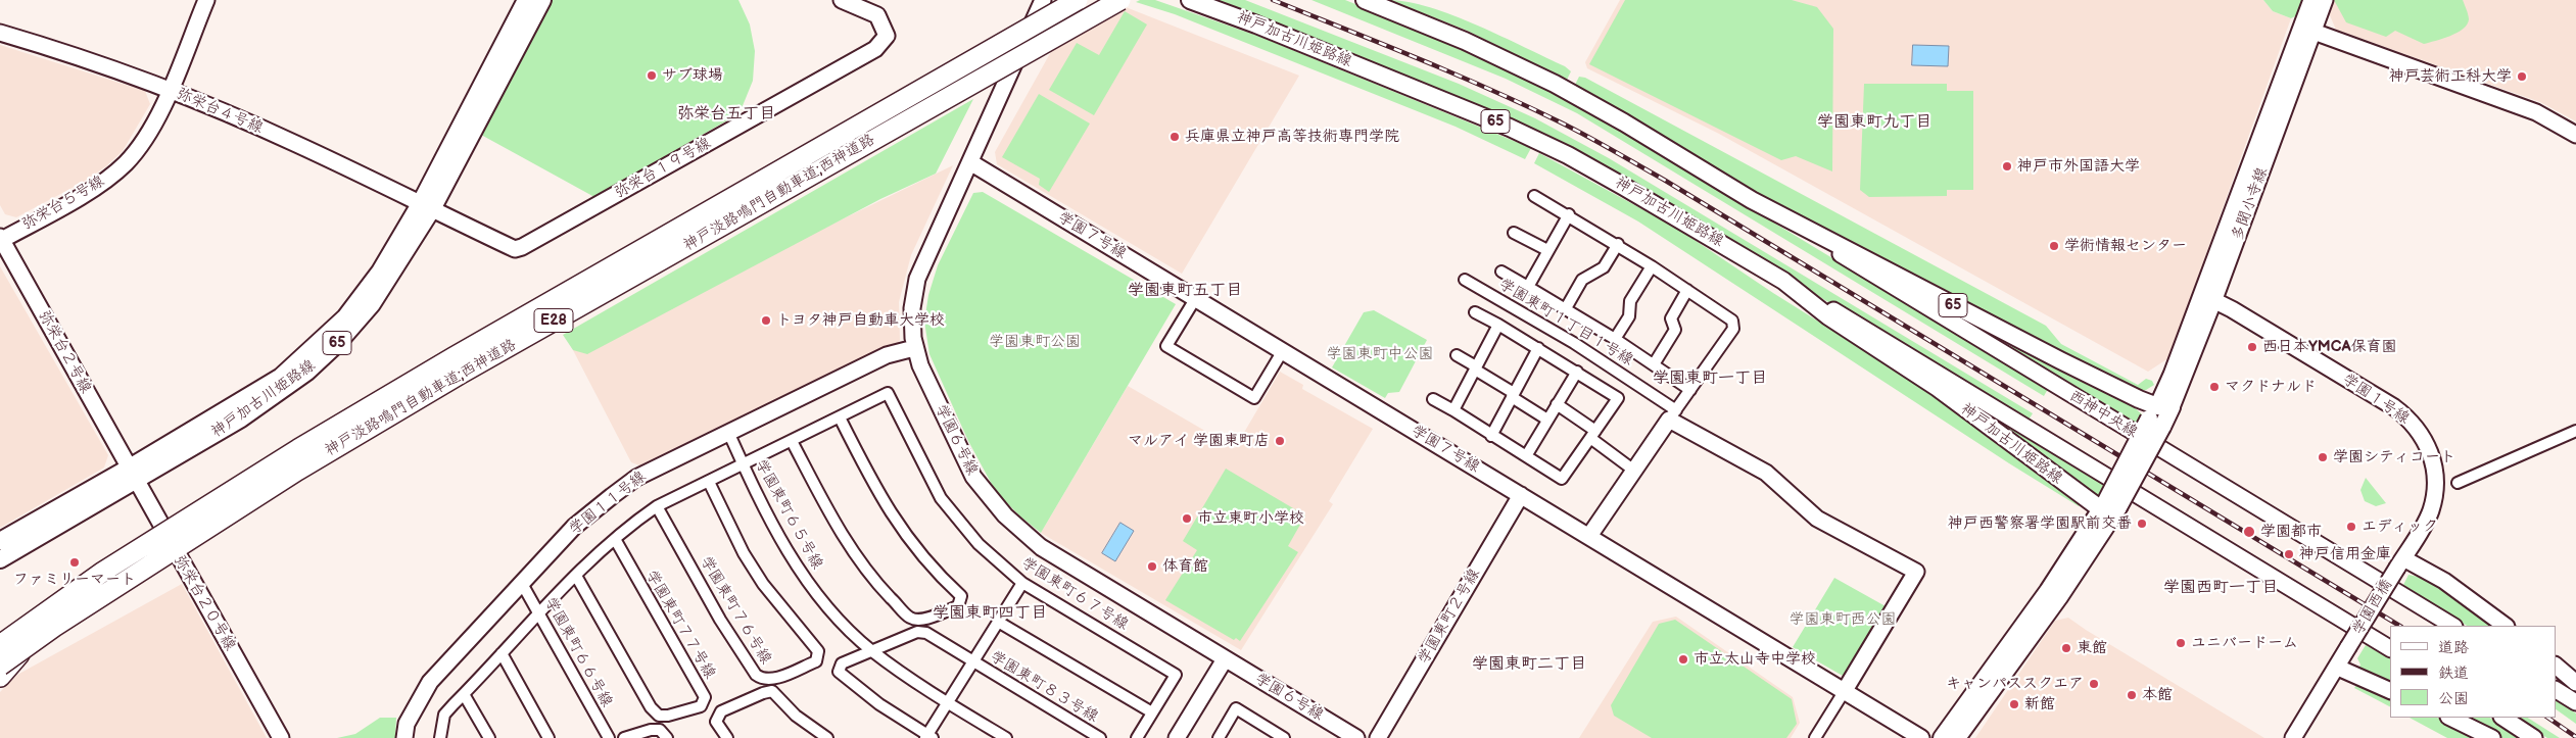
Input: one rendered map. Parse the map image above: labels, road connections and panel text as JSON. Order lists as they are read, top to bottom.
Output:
{
  "streets": {
    "highway": ["神戸淡路鳴門自動車道;西神道路", "E28"],
    "main road": ["神戸加古川姫路線", "65"],
    "street": [
      "弥栄台４号線",
      "弥栄台１９号線",
      "弥栄台５号線",
      "多聞小寺線",
      "学園７号線",
      "学園東町１丁目１号線",
      "弥栄台２号線",
      "学園１号線",
      "西神中央線",
      "学園６号線",
      "学園１１号線",
      "学園東町６５号線",
      "学園東町６７号線",
      "弥栄台２０号線",
      "学園西橋",
      "学園東町７６号線",
      "学園東町２号線",
      "学園東町７７号線",
      "学園東町６６号線",
      "学園東町８３号線"
    ]
  },
  "crossings": [
    ["神戸加古川姫路線", "弥栄台４号線"],
    ["神戸加古川姫路線", "弥栄台１９号線"],
    ["神戸加古川姫路線", "弥栄台２号線"],
    ["神戸加古川姫路線", "弥栄台２０号線"],
    ["弥栄台４号線", "弥栄台１９号線"],
    ["弥栄台４号線", "弥栄台５号線"],
    ["65", "多聞小寺線"],
    ["65", "西神中央線"],
    ["弥栄台５号線", "弥栄台２号線"],
    ["多聞小寺線", "学園１号線"],
    ["学園７号線", "学園６号線"],
    ["学園７号線", "学園東町２号線"],
    ["弥栄台２号線", "弥栄台２０号線"],
    ["学園１号線", "学園西橋"],
    ["学園６号線", "学園１１号線"],
    ["学園１１号線", "学園東町６５号線"],
    ["学園１１号線", "学園東町６６号線"],
    ["学園東町６５号線", "学園東町６７号線"],
    ["学園東町６５号線", "学園東町８３号線"],
    ["学園東町６７号線", "学園東町７６号線"],
    ["学園東町６７号線", "学園東町７７号線"],
    ["学園東町６７号線", "学園東町６６号線"]
  ],
  "districts": [
    "弥栄台五丁目",
    "学園東町九丁目",
    "学園東町五丁目",
    "学園東町一丁目",
    "学園西町一丁目",
    "学園東町四丁目",
    "学園東町二丁目"
  ],
  "parks": ["学園東町公園", "学園東町中公園", "学園東町西公園"],
  "places": [
    "サブ球場",
    "神戸芸術工科大学",
    "兵庫県立神戸高等技術専門学院",
    "神戸市外国語大学",
    "学術情報センター",
    "トヨタ神戸自動車大学校",
    "西日本YMCA保育園",
    "マクドナルド",
    "マルアイ 学園東町店",
    "学園シティコート",
    "市立東町小学校",
    "神戸西警察署学園駅前交番",
    "エディック",
    "学園都市",
    "神戸信用金庫",
    "ファミリーマート",
    "体育館",
    "ユニバードーム",
    "東館",
    "市立太山寺中学校",
    "キャンパススクエア",
    "本館",
    "新館"
  ],
  "legend": ["道路", "鉄道", "公園"]
}
